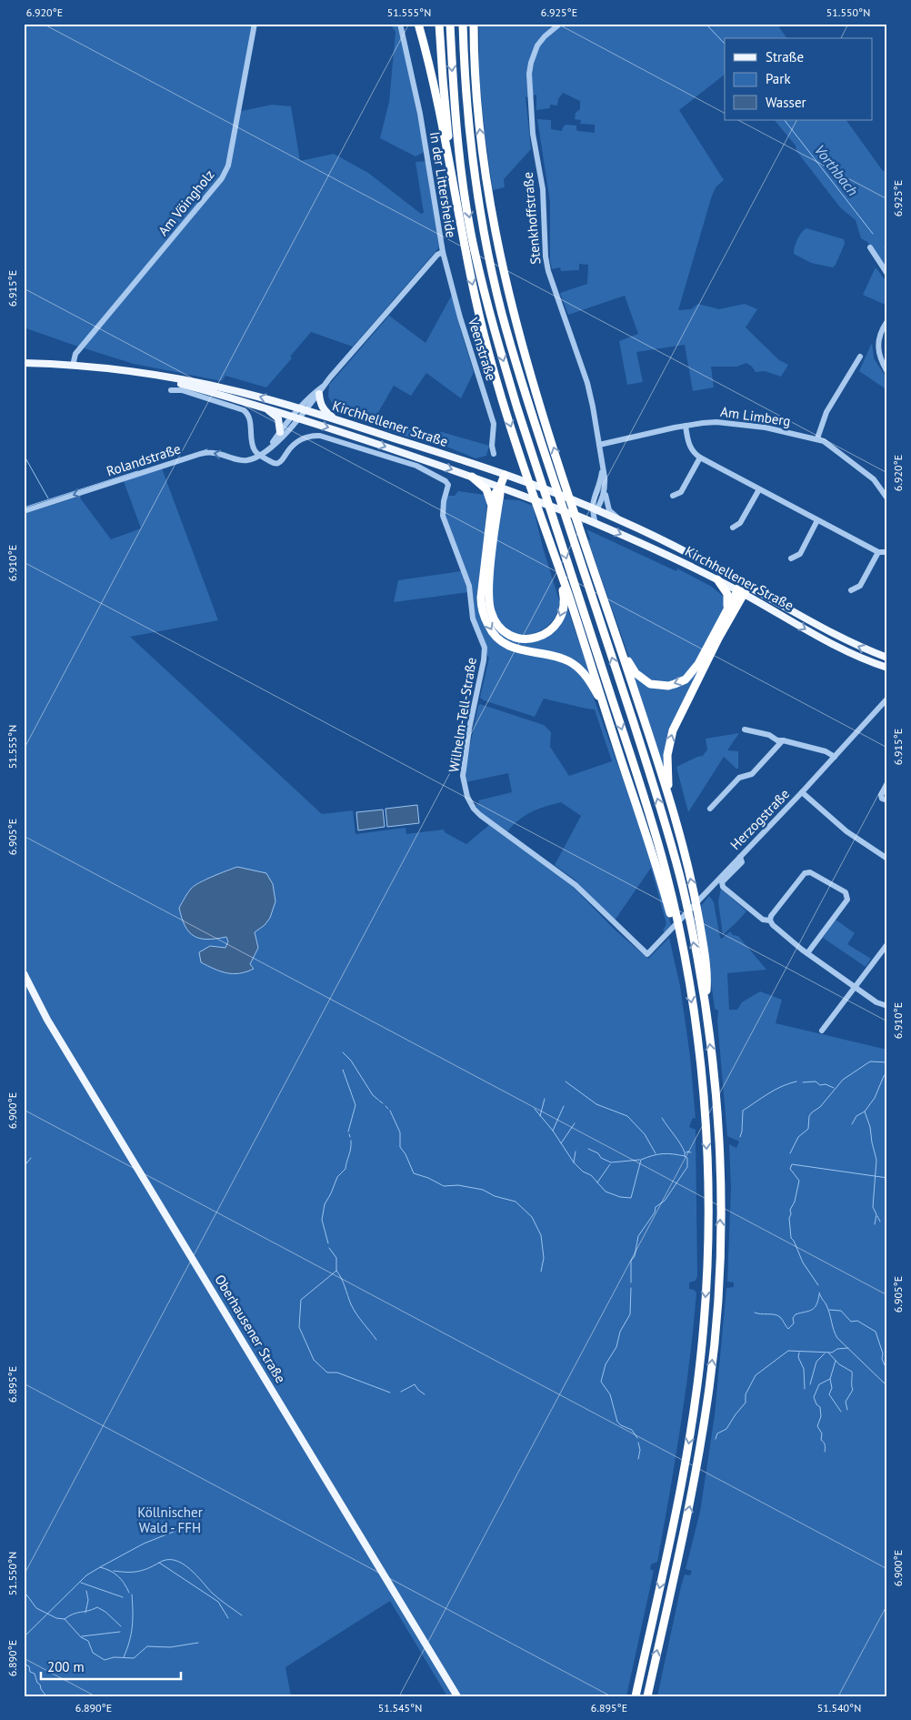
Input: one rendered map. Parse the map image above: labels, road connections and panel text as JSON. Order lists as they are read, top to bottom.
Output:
{
  "streets": {
    "main road": ["Kirchhellener Straße", "Oberhausener Straße"],
    "street": [
      "In der Littersheide",
      "Am Vöingholz",
      "Stenkhoffstraße",
      "Veenstraße",
      "Am Limberg",
      "Rolandstraße",
      "Wilhelm-Tell-Straße",
      "Herzogstraße"
    ]
  },
  "crossings": [
    ["In der Littersheide", "Veenstraße"],
    ["In der Littersheide", "Kirchhellener Straße"],
    ["Am Vöingholz", "Kirchhellener Straße"],
    ["Stenkhoffstraße", "Am Limberg"],
    ["Stenkhoffstraße", "Kirchhellener Straße"],
    ["Rolandstraße", "Wilhelm-Tell-Straße"],
    ["Wilhelm-Tell-Straße", "Herzogstraße"]
  ],
  "one_way": ["Rolandstraße"],
  "water": ["Vorthbach"],
  "parks": ["Köllnischer Wald - FFH"],
  "legend": ["Straße", "Park", "Wasser"],
  "scale_bar": "200 m",
  "coordinates": [
    "6.920°E",
    "51.555°N",
    "6.925°E",
    "51.550°N",
    "6.915°E",
    "6.910°E",
    "6.905°E",
    "6.900°E",
    "6.895°E",
    "6.890°E",
    "51.545°N",
    "51.540°N"
  ]
}
